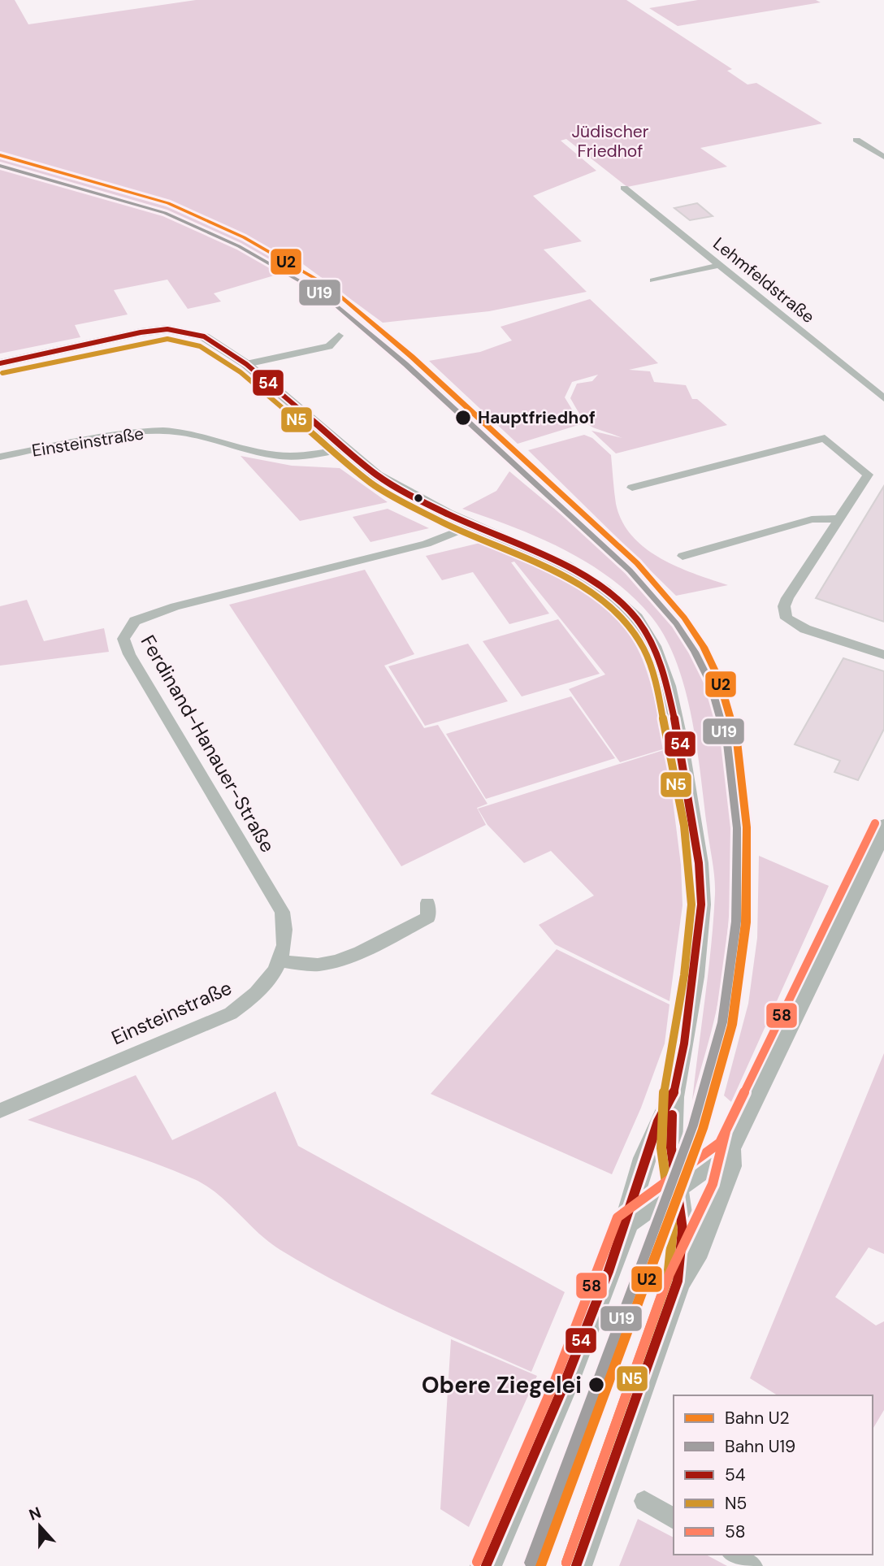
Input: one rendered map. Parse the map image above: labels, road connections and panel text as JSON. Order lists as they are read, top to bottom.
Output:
{
  "streets": {
    "street": ["Lehmfeldstraße", "Einsteinstraße", "Ferdinand-Hanauer-Straße"]
  },
  "crossings": [
    ["Einsteinstraße", "Ferdinand-Hanauer-Straße"]
  ],
  "parks": ["Jüdischer Friedhof"],
  "places": ["Hauptfriedhof", "Obere Ziegelei"],
  "lines": [
    "rail line U2",
    "rail line U19",
    "transit line 54",
    "transit line N5",
    "transit line 58"
  ],
  "legend": [
    "Bahn U2",
    "Bahn U19",
    "54",
    "N5",
    "58"
  ],
  "north": "top"
}
